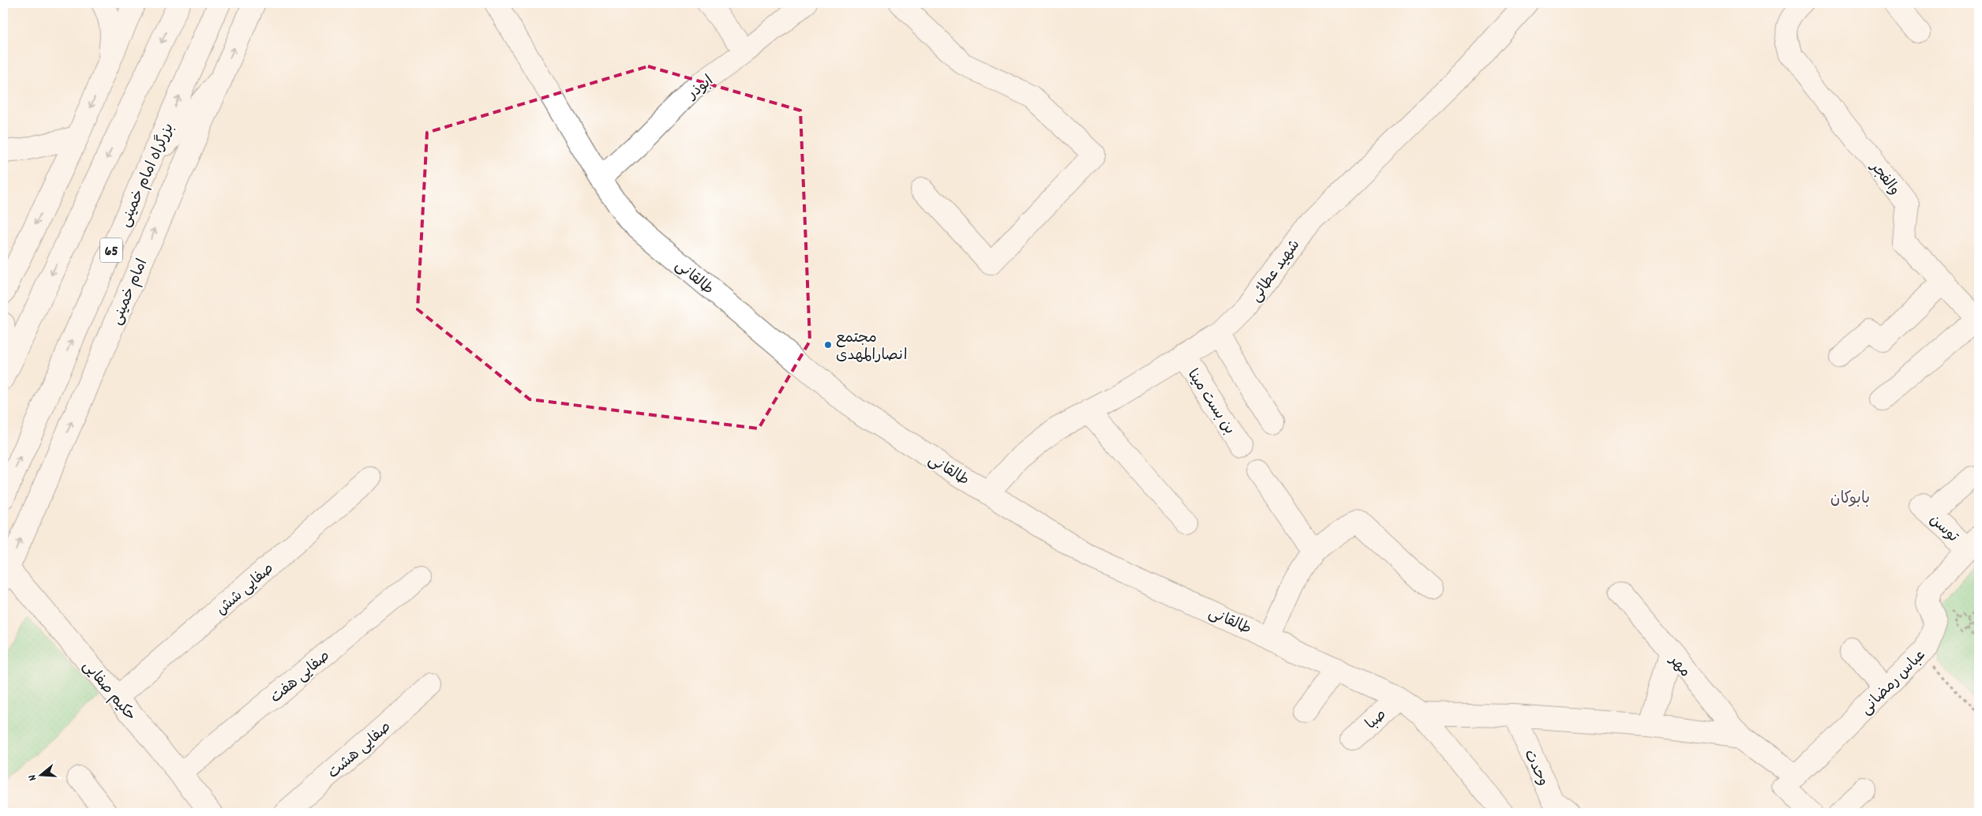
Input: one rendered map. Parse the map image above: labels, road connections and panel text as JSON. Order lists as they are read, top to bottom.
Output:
{
  "streets": {
    "main road": [
      "ابوذر",
      "بزرگراه امام خمینی",
      "والفجر",
      "65",
      "شهید عطائی",
      "طالقانی",
      "امام خمینی",
      "بن بست مینا",
      "توسن",
      "صفایی شش",
      "مهر",
      "صفایی هفت",
      "عباس رمضانی",
      "حکیم صفایی",
      "صبا",
      "صفایی هشت",
      "وحدت"
    ]
  },
  "crossings": [
    ["ابوذر", "طالقانی"],
    ["شهید عطائی", "طالقانی"],
    ["شهید عطائی", "بن بست مینا"],
    ["طالقانی", "صبا"],
    ["امام خمینی", "حکیم صفایی"],
    ["توسن", "عباس رمضانی"],
    ["صفایی شش", "حکیم صفایی"],
    ["صفایی هفت", "حکیم صفایی"]
  ],
  "districts": ["بابوکان"],
  "places": ["مجتمع انصارالمهدی"],
  "north": "left"
}
